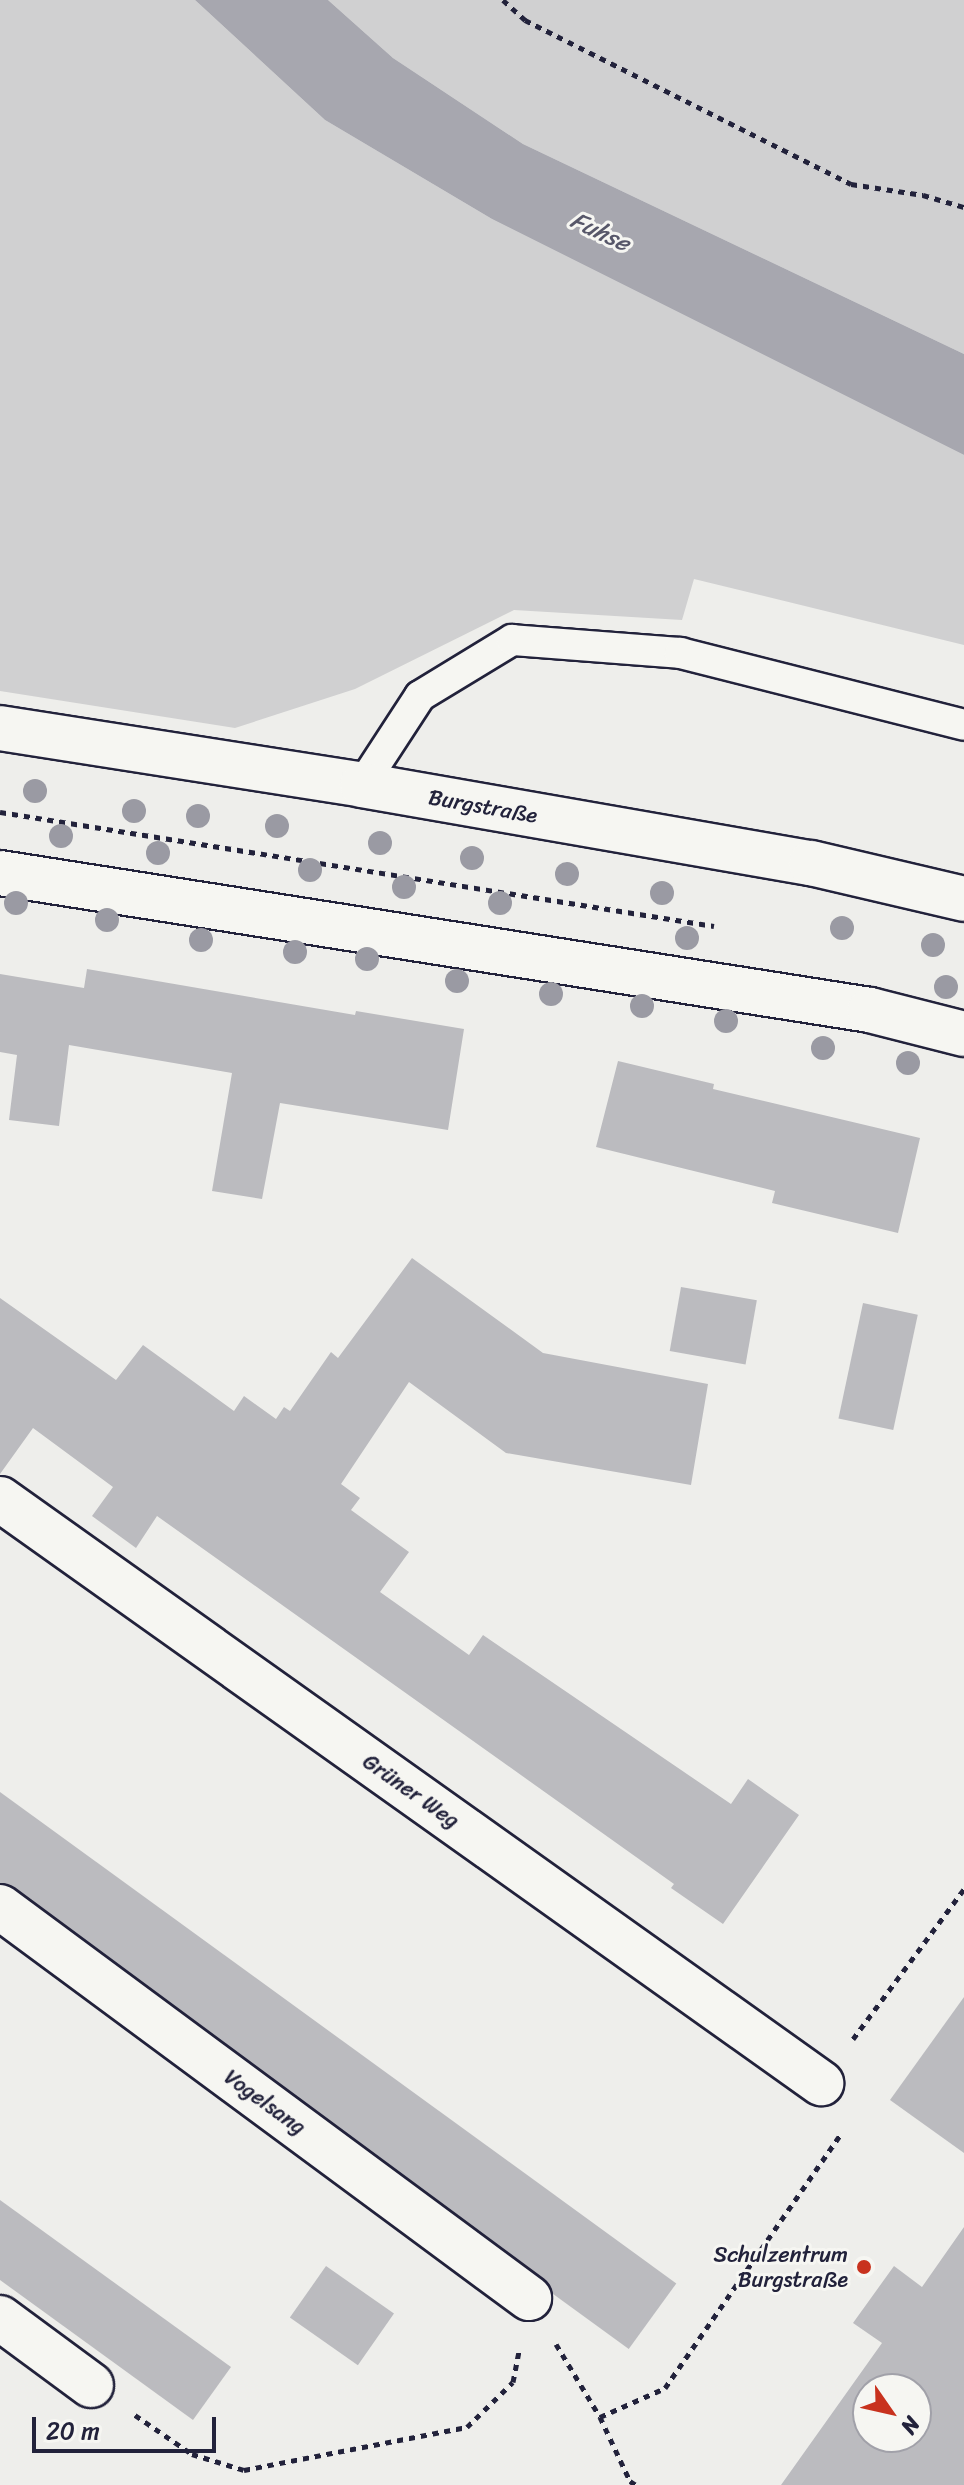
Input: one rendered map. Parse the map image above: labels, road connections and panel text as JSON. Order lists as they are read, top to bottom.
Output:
{
  "streets": {
    "street": ["Burgstraße", "Grüner Weg", "Vogelsang"]
  },
  "water": ["Fuhse"],
  "places": ["Schulzentrum Burgstraße"],
  "scale_bar": "20 m",
  "north": "bottom right"
}
